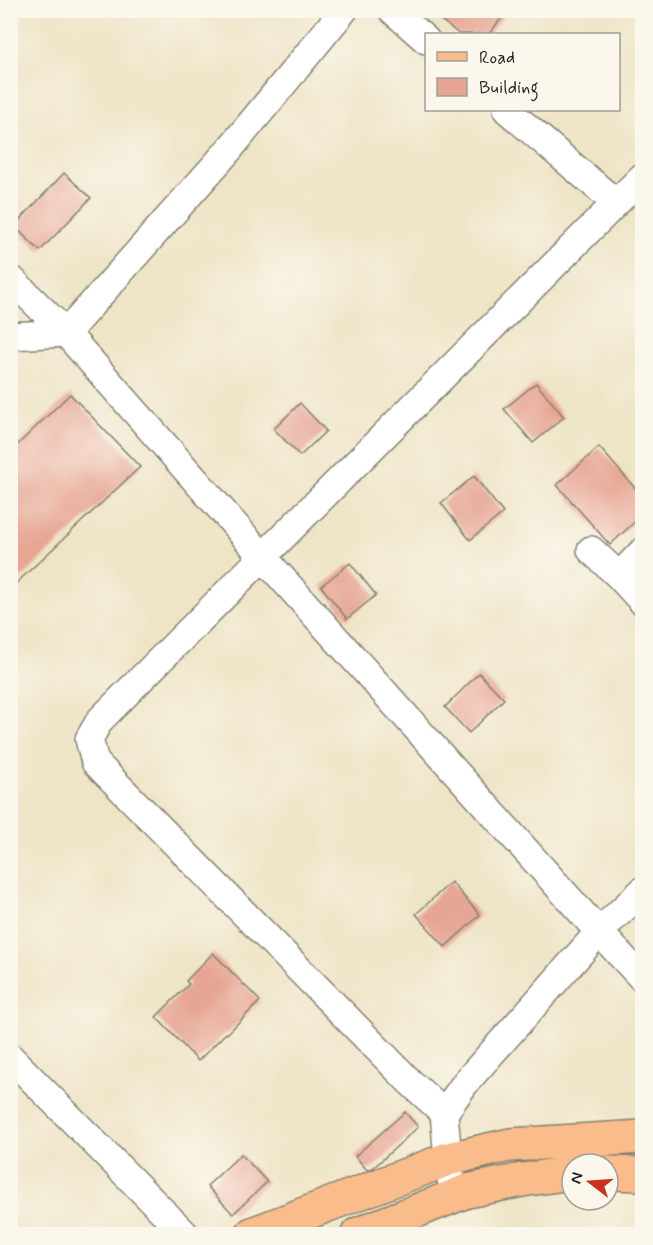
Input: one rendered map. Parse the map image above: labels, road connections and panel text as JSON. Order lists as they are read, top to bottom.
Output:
{
  "legend": ["Road", "Building"],
  "north": "left"
}
